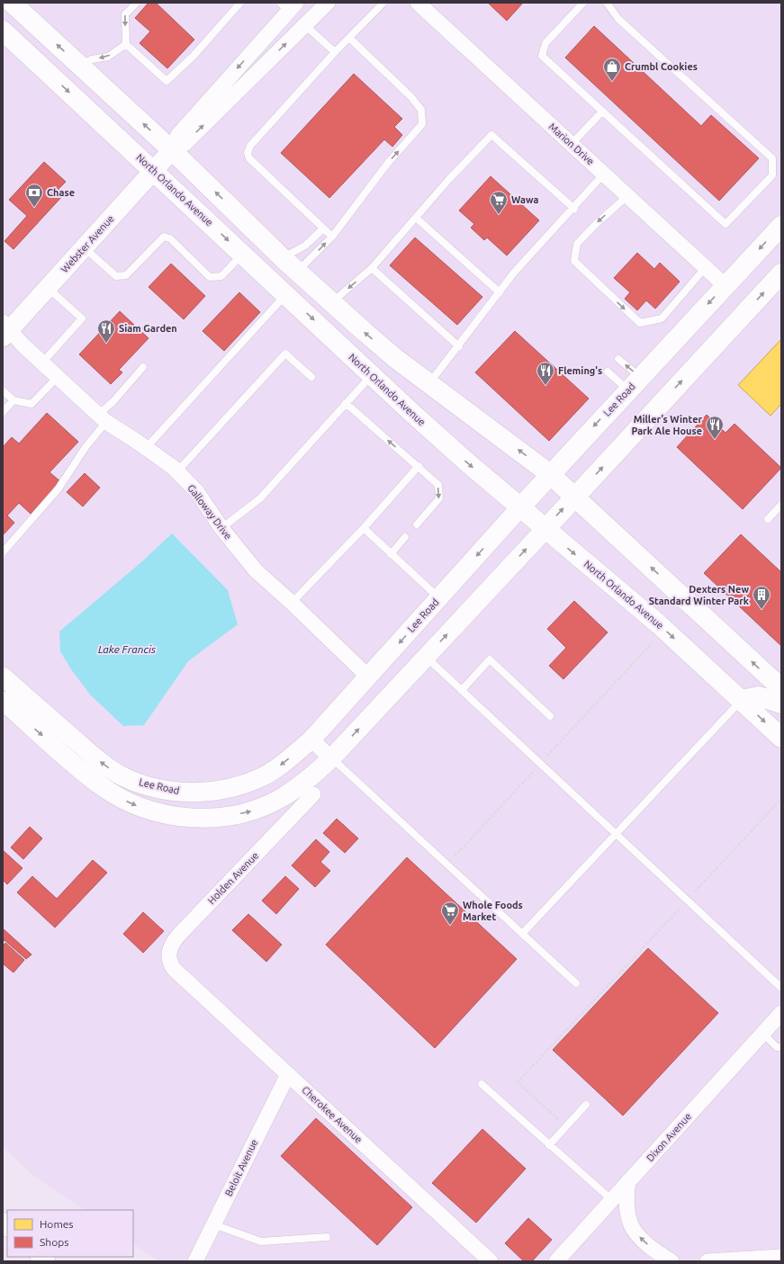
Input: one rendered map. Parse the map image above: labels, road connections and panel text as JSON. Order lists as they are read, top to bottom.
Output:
{
  "streets": {
    "main road": ["North Orlando Avenue", "Lee Road"],
    "street": [
      "Marion Drive",
      "Webster Avenue",
      "Galloway Drive",
      "Holden Avenue",
      "Cherokee Avenue",
      "Dixon Avenue",
      "Beloit Avenue"
    ]
  },
  "crossings": [
    ["Marion Drive", "Lee Road"],
    ["North Orlando Avenue", "Webster Avenue"],
    ["North Orlando Avenue", "Lee Road"],
    ["Webster Avenue", "Galloway Drive"],
    ["Lee Road", "Galloway Drive"],
    ["Holden Avenue", "Cherokee Avenue"],
    ["Cherokee Avenue", "Beloit Avenue"]
  ],
  "water": ["Lake Francis"],
  "places": {
    "shop": ["Crumbl Cookies"],
    "bank": ["Chase"],
    "supermarket": ["Wawa", "Whole Foods Market"],
    "restaurant": ["Siam Garden", "Fleming's", "Miller’s Winter Park Ale House"],
    "building": ["Dexters New Standard Winter Park"]
  },
  "legend": ["Homes", "Shops"]
}
